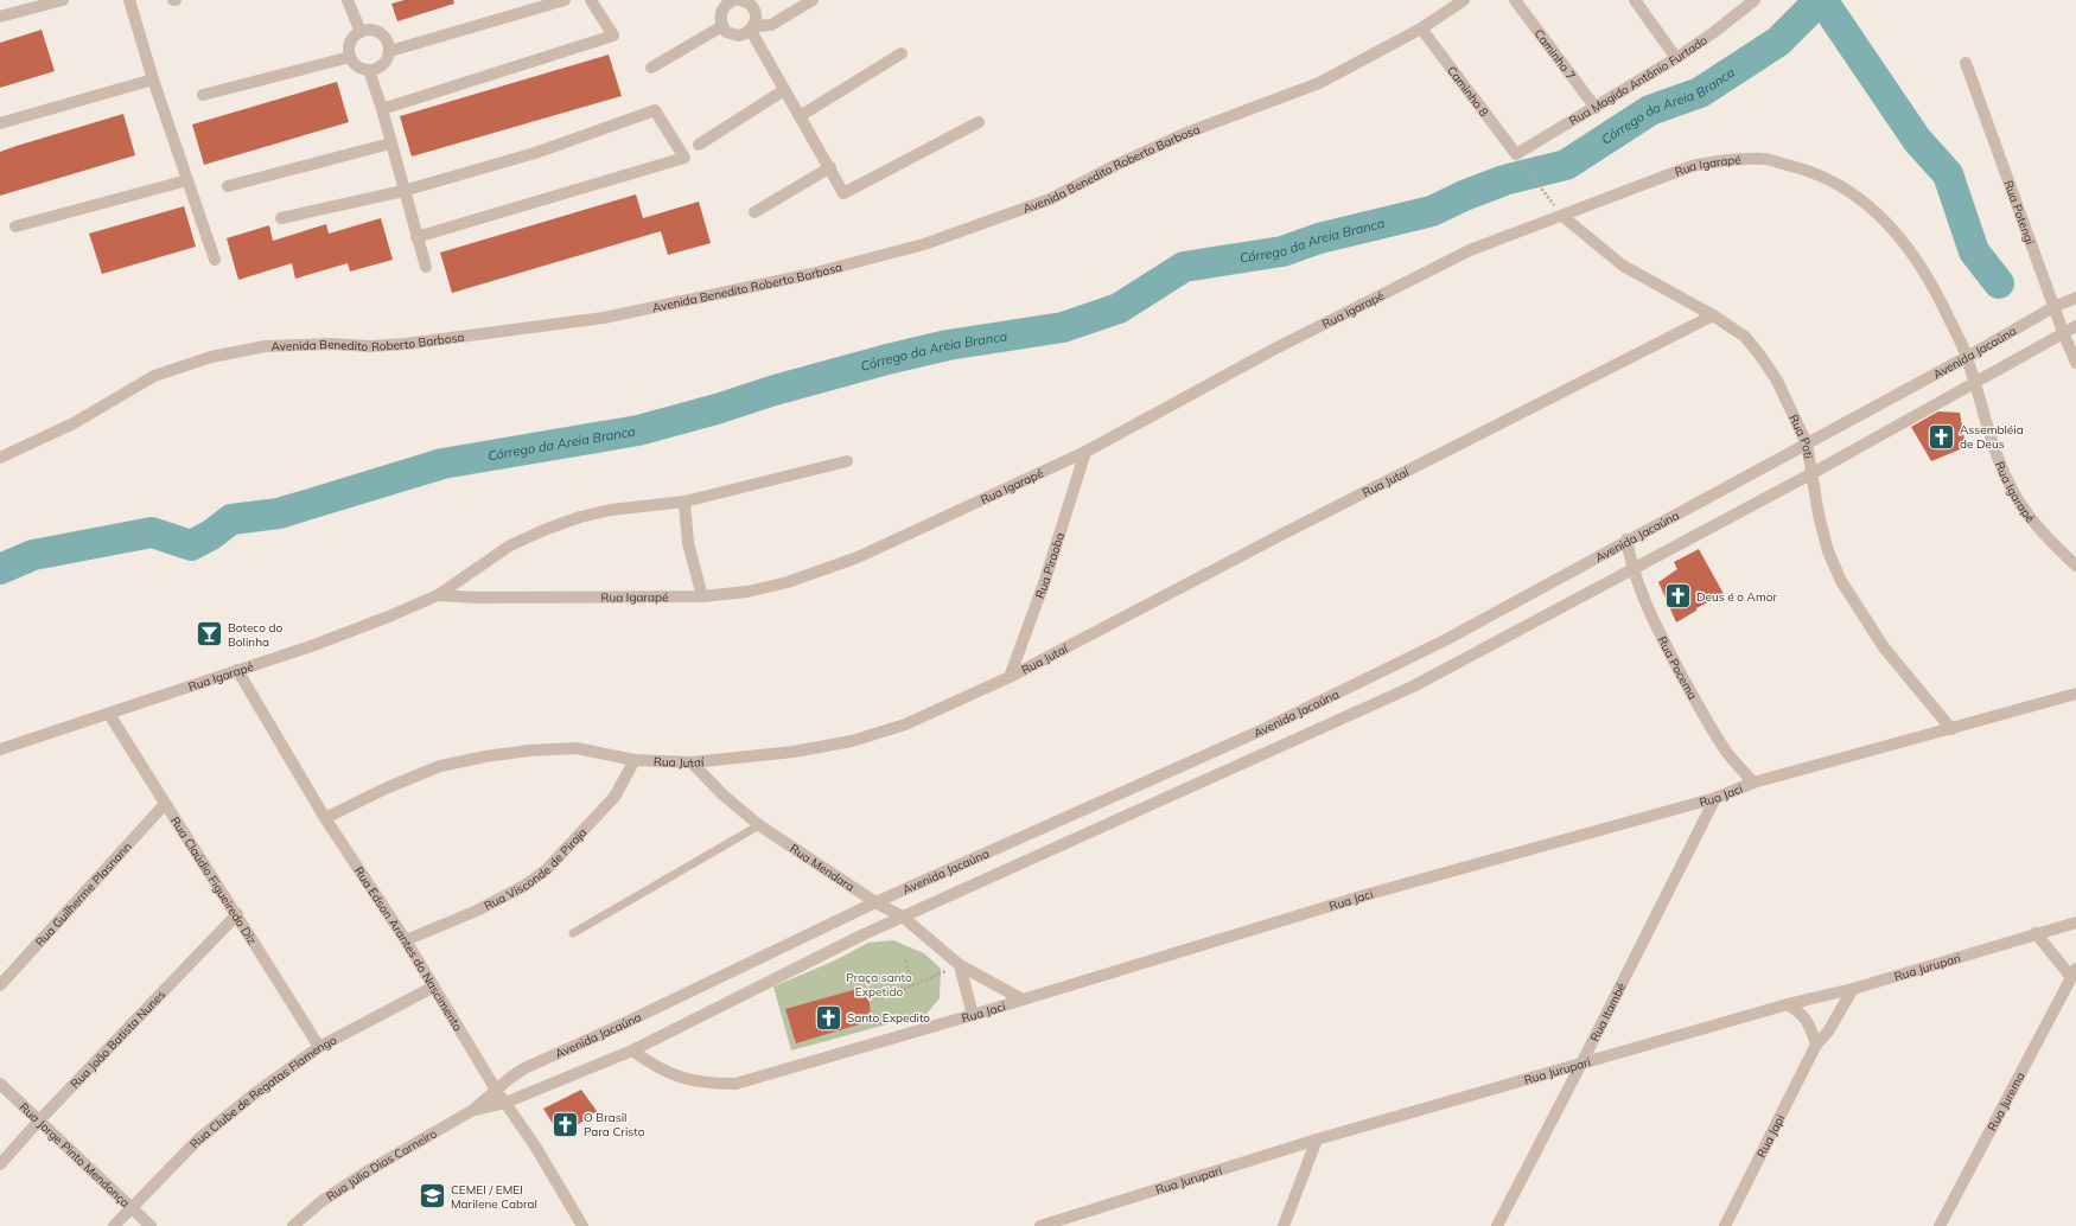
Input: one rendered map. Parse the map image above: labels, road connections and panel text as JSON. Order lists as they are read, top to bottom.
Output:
{
  "streets": {
    "street": [
      "Caminho 7",
      "Rua Magido Antônio Furtado",
      "Caminho 8",
      "Rua Igarapé",
      "Avenida Benedito Roberto Barbosa",
      "Rua Potengi",
      "Avenida Jacaúna",
      "Rua Poti",
      "Rua Jutaí",
      "Rua Piraoba",
      "Rua Pocema",
      "Rua Jaci",
      "Rua Visconde de Piraja",
      "Rua Mendara",
      "Rua Claúdio Figueiredo Diz",
      "Rua Guilherme Plasnann",
      "Rua Edson Arantes do Nascimento",
      "Rua Jurupari",
      "Rua Itambé",
      "Rua João Batista Nunes",
      "Rua Clube de Regatas Flamengo",
      "Rua Jurema",
      "Rua Japi",
      "Rua Jorge Pinto Mendonça",
      "Rua Jülio Dias Carneiro"
    ]
  },
  "crossings": [
    ["Caminho 7", "Rua Magido Antônio Furtado"],
    ["Rua Magido Antônio Furtado", "Caminho 8"],
    ["Caminho 8", "Avenida Benedito Roberto Barbosa"],
    ["Rua Igarapé", "Avenida Jacaúna"],
    ["Rua Igarapé", "Rua Poti"],
    ["Rua Igarapé", "Rua Piraoba"],
    ["Rua Igarapé", "Rua Claúdio Figueiredo Diz"],
    ["Rua Igarapé", "Rua Edson Arantes do Nascimento"],
    ["Rua Potengi", "Avenida Jacaúna"],
    ["Avenida Jacaúna", "Rua Poti"],
    ["Avenida Jacaúna", "Rua Pocema"],
    ["Avenida Jacaúna", "Rua Jaci"],
    ["Avenida Jacaúna", "Rua Mendara"],
    ["Avenida Jacaúna", "Rua Edson Arantes do Nascimento"],
    ["Avenida Jacaúna", "Rua Jülio Dias Carneiro"],
    ["Rua Poti", "Rua Jutaí"],
    ["Rua Poti", "Rua Jaci"],
    ["Rua Jutaí", "Rua Piraoba"],
    ["Rua Jutaí", "Rua Visconde de Piraja"],
    ["Rua Jutaí", "Rua Mendara"],
    ["Rua Jutaí", "Rua Edson Arantes do Nascimento"],
    ["Rua Pocema", "Rua Jaci"],
    ["Rua Jaci", "Rua Mendara"],
    ["Rua Jaci", "Rua Itambé"],
    ["Rua Visconde de Piraja", "Rua Edson Arantes do Nascimento"],
    ["Rua Claúdio Figueiredo Diz", "Rua Guilherme Plasnann"],
    ["Rua Claúdio Figueiredo Diz", "Rua João Batista Nunes"],
    ["Rua Claúdio Figueiredo Diz", "Rua Clube de Regatas Flamengo"],
    ["Rua Edson Arantes do Nascimento", "Rua Clube de Regatas Flamengo"],
    ["Rua Edson Arantes do Nascimento", "Rua Jülio Dias Carneiro"],
    ["Rua Jurupari", "Rua Itambé"],
    ["Rua Jurupari", "Rua Jurema"],
    ["Rua Jurupari", "Rua Japi"],
    ["Rua João Batista Nunes", "Rua Jorge Pinto Mendonça"],
    ["Rua Clube de Regatas Flamengo", "Rua Jorge Pinto Mendonça"]
  ],
  "water": ["Córrego da Areia Branca"],
  "parks": ["Praça santo Expetido"],
  "places": {
    "church": [
      "Assembléia de Deus",
      "Deus é o Amor",
      "Santo Expedito",
      "O Brasil Para Cristo"
    ],
    "bar": ["Boteco do Bolinha"],
    "school or university": ["CEMEI / EMEI Marilene Cabral"]
  }
}
